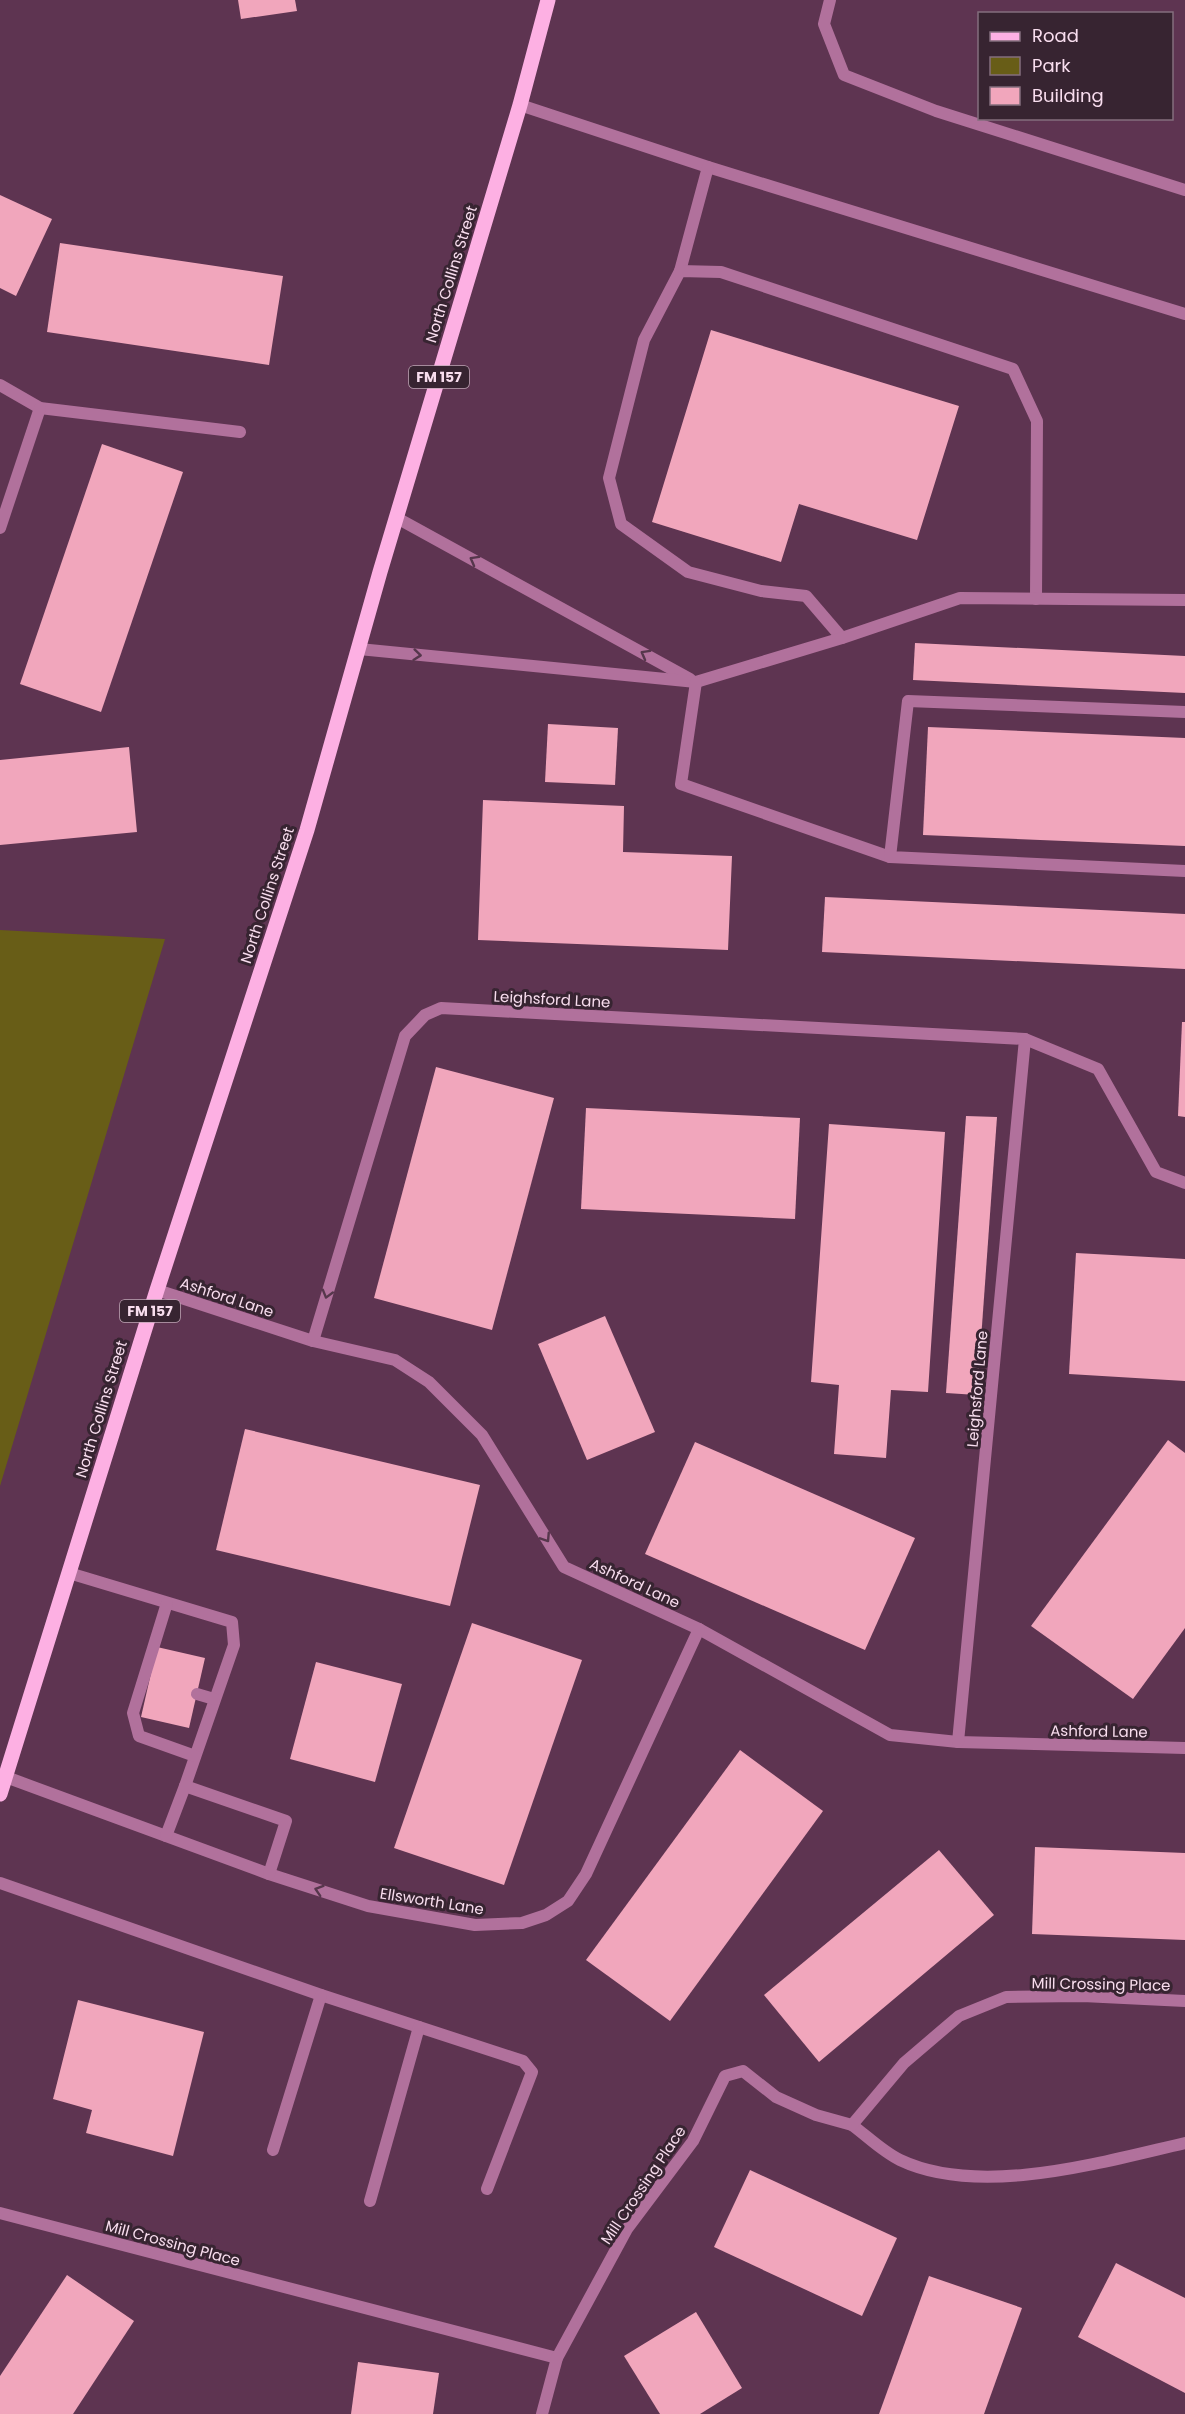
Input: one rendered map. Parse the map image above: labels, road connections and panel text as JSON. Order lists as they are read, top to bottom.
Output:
{
  "streets": {
    "main road": ["North Collins Street", "FM 157"],
    "lane": [
      "Leighsford Lane",
      "Ashford Lane",
      "Ellsworth Lane",
      "Mill Crossing Place"
    ]
  },
  "crossings": [
    ["North Collins Street", "Ashford Lane"],
    ["North Collins Street", "Ellsworth Lane"],
    ["Leighsford Lane", "Ashford Lane"],
    ["Ashford Lane", "Ellsworth Lane"]
  ],
  "one_way": ["Leighsford Lane", "Ashford Lane", "Ellsworth Lane"],
  "legend": ["Road", "Park", "Building"]
}
